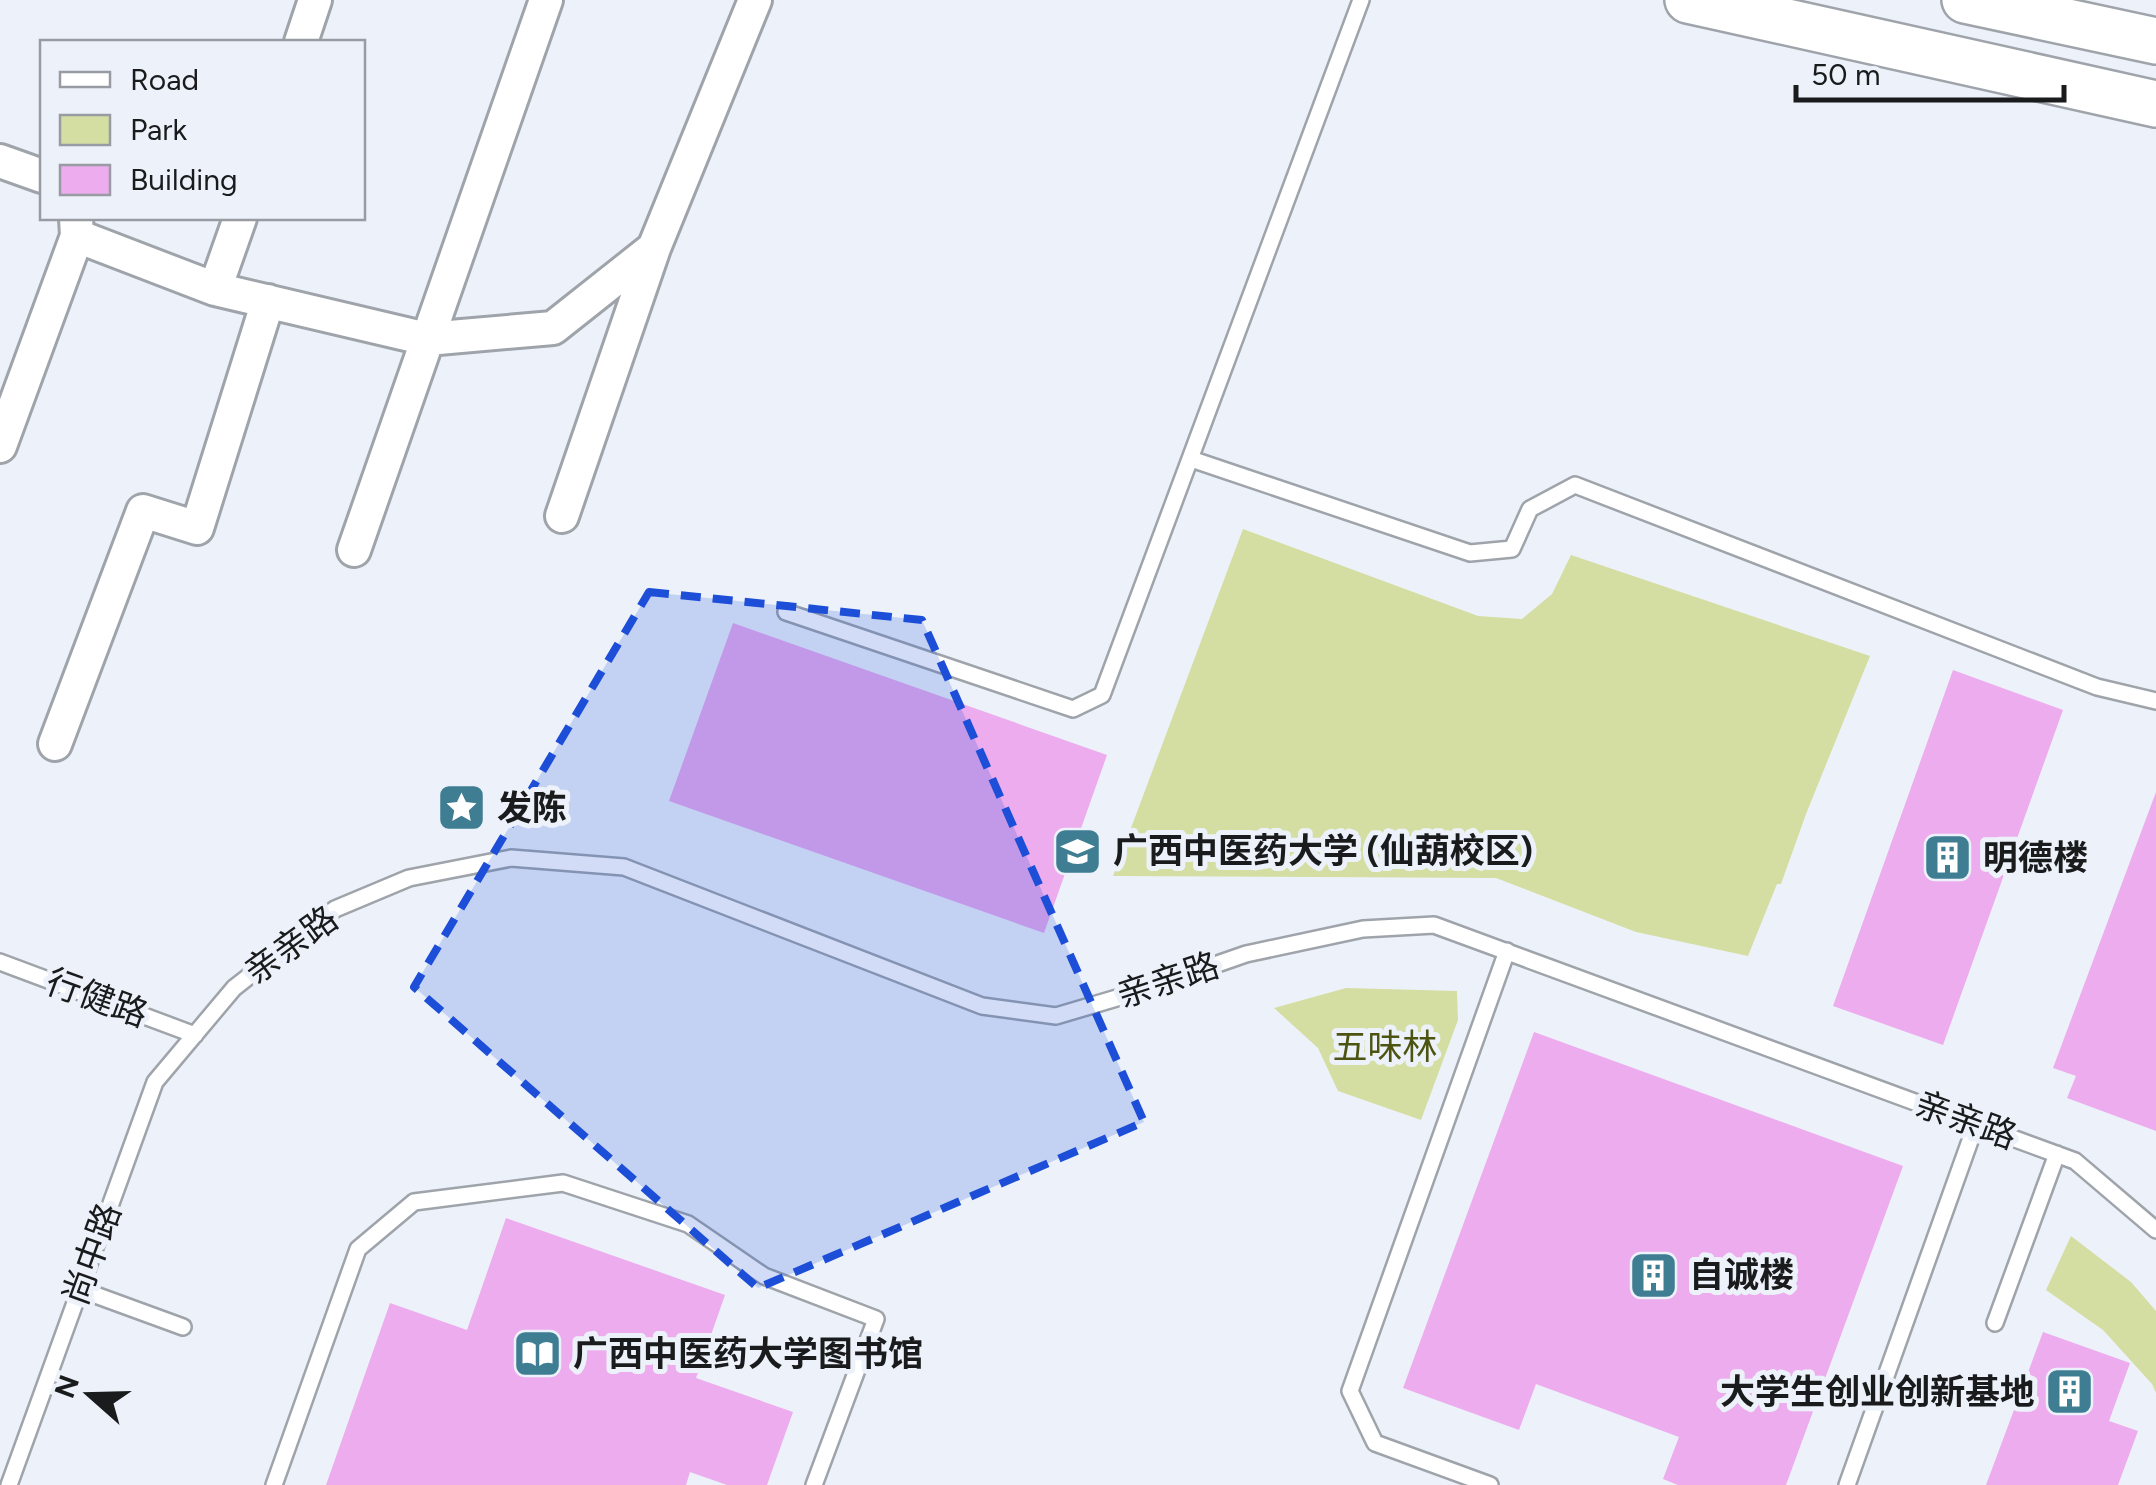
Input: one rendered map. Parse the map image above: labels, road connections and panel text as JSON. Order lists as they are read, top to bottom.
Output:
{
  "streets": {
    "lane": ["亲亲路", "行健路", "尚中路"]
  },
  "crossings": [
    ["亲亲路", "行健路"],
    ["亲亲路", "尚中路"],
    ["行健路", "尚中路"]
  ],
  "parks": ["五味林"],
  "places": {
    "place": ["发陈"],
    "school or university": ["广西中医药大学 (仙葫校区)"],
    "building": ["明德楼", "自诚楼", "大学生创业创新基地"],
    "library": ["广西中医药大学图书馆"]
  },
  "legend": ["Road", "Park", "Building"],
  "scale_bar": "50 m",
  "north": "left"
}
